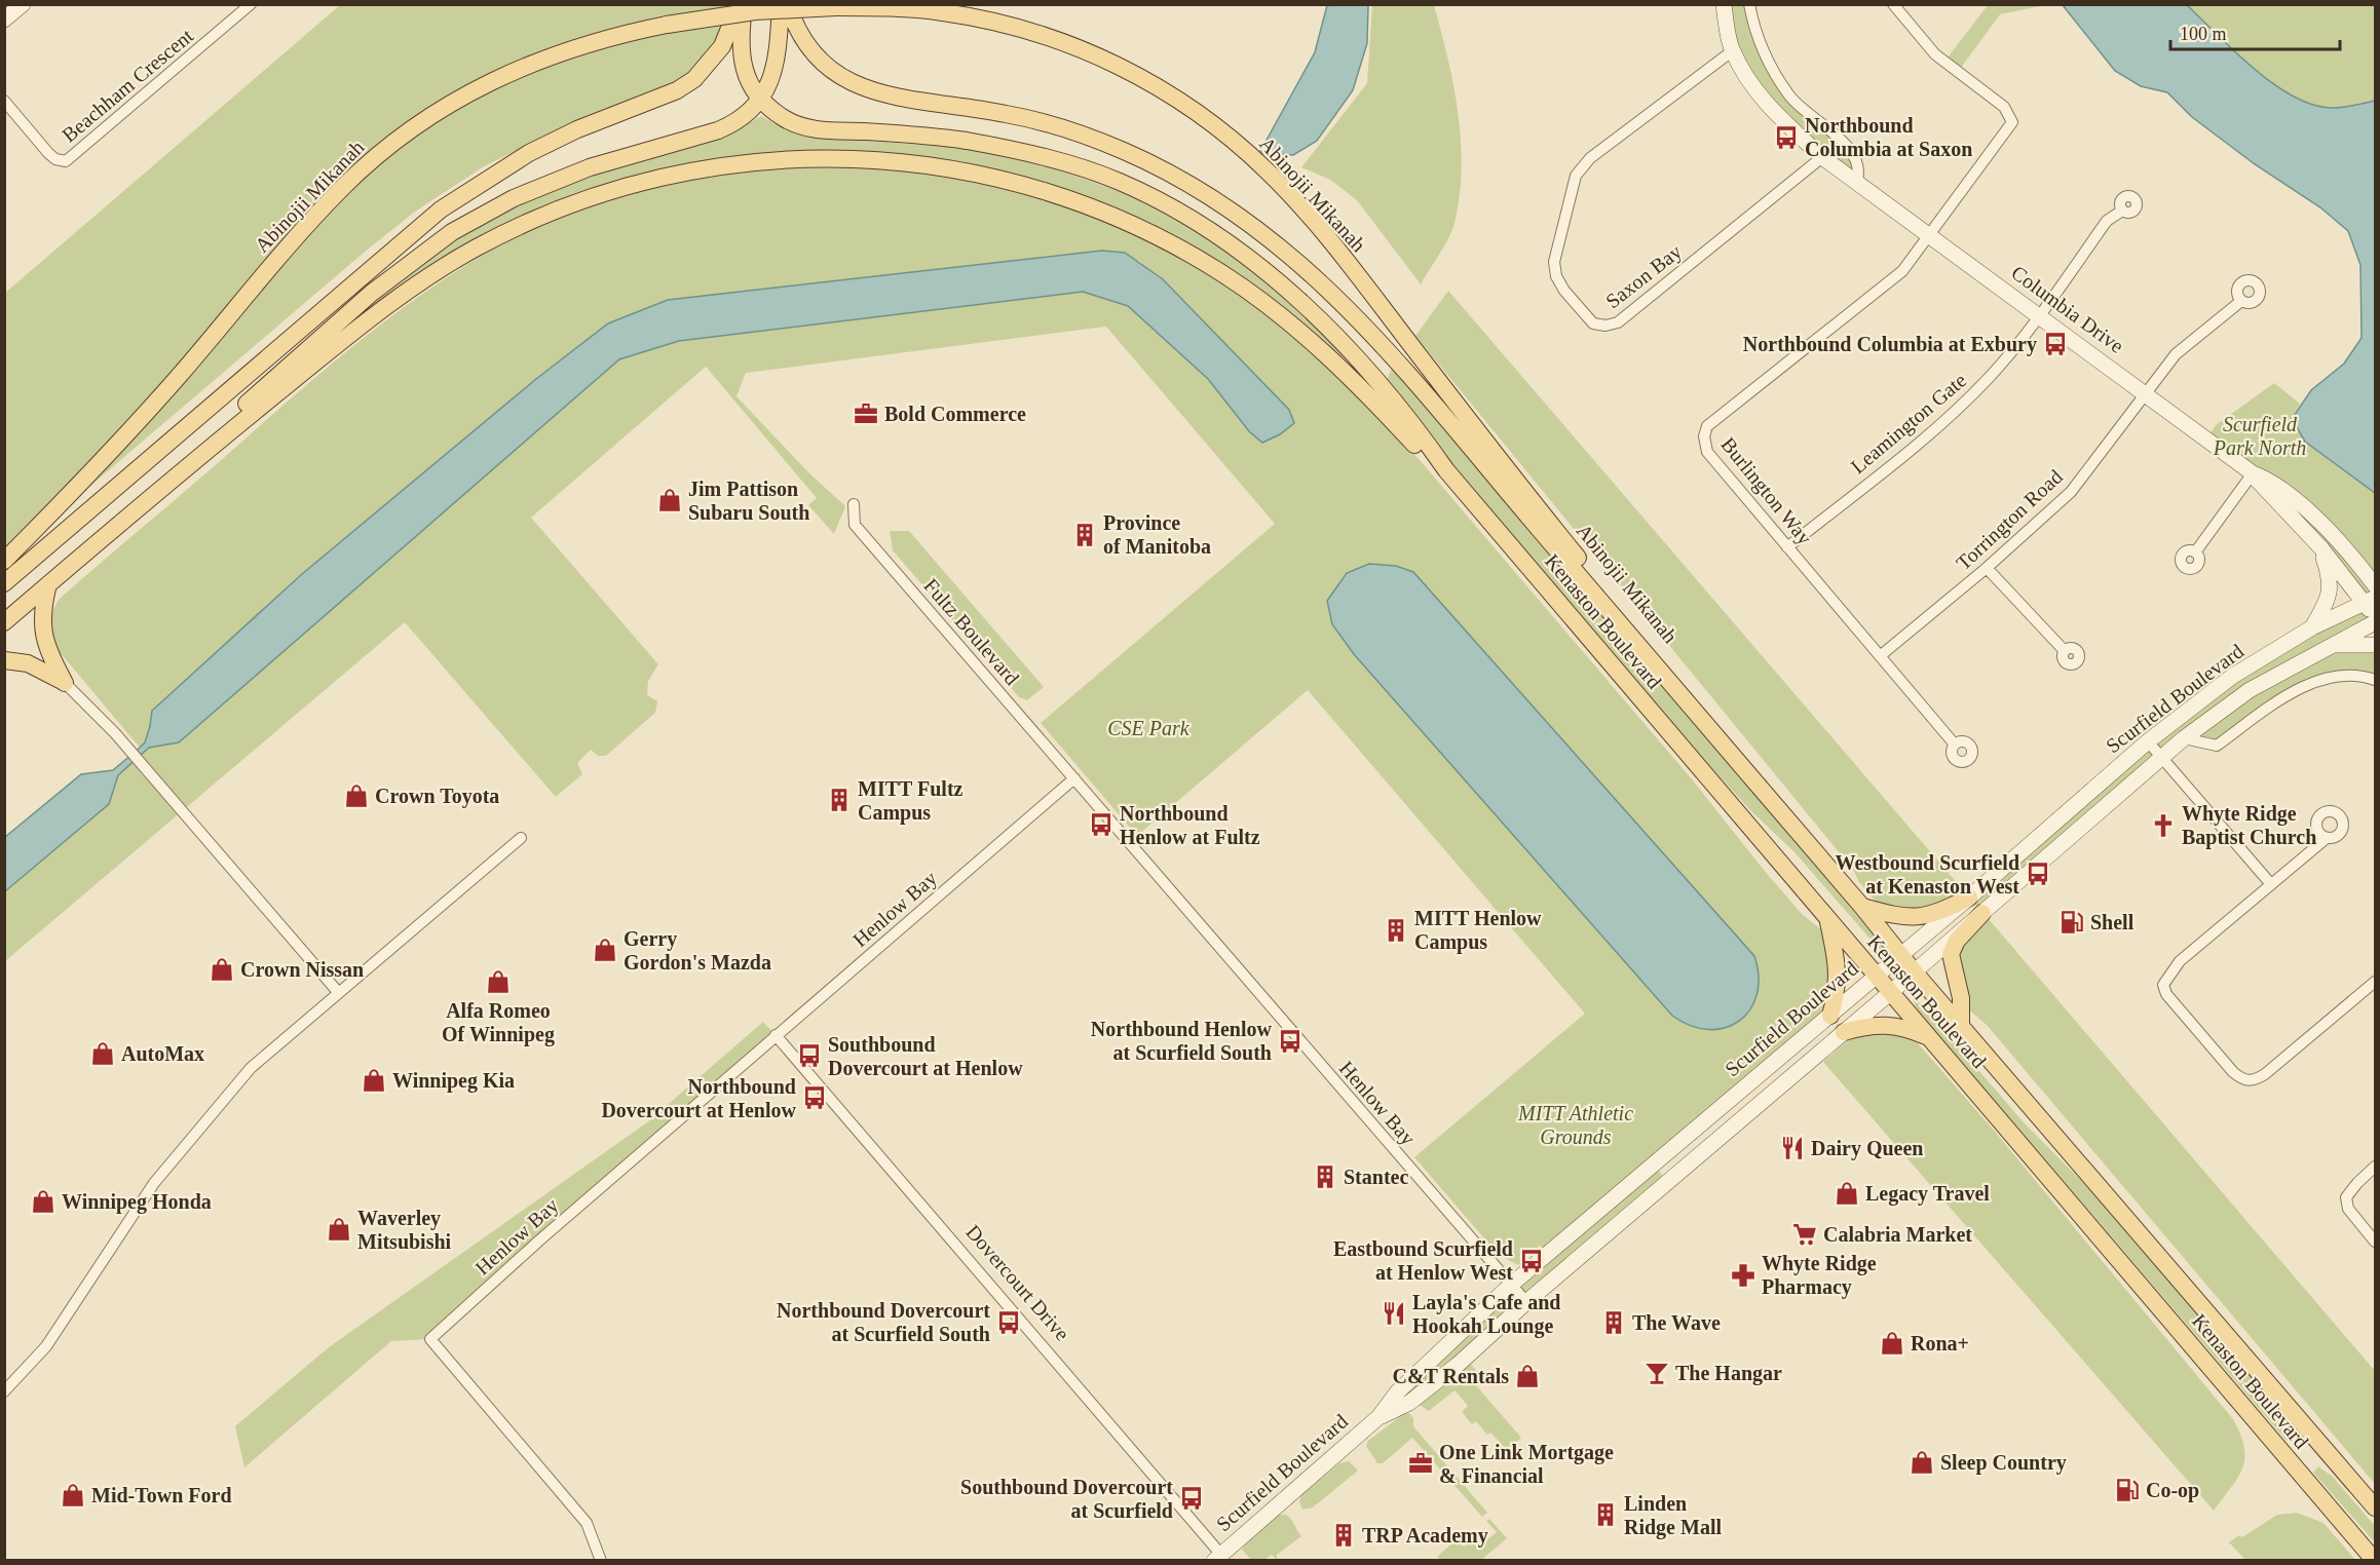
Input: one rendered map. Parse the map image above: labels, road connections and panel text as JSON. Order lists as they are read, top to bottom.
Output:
{
  "streets": {
    "main road": ["Abinojii Mikanah", "Kenaston Boulevard"],
    "street": [
      "Beachham Crescent",
      "Saxon Bay",
      "Columbia Drive",
      "Leamington Gate",
      "Burlington Way",
      "Torrington Road",
      "Fultz Boulevard",
      "Scurfield Boulevard",
      "Henlow Bay",
      "Dovercourt Drive"
    ]
  },
  "crossings": [
    ["Abinojii Mikanah", "Kenaston Boulevard"],
    ["Saxon Bay", "Columbia Drive"],
    ["Columbia Drive", "Leamington Gate"],
    ["Columbia Drive", "Burlington Way"],
    ["Columbia Drive", "Torrington Road"],
    ["Columbia Drive", "Scurfield Boulevard"],
    ["Leamington Gate", "Burlington Way"],
    ["Burlington Way", "Torrington Road"],
    ["Kenaston Boulevard", "Scurfield Boulevard"],
    ["Fultz Boulevard", "Henlow Bay"],
    ["Scurfield Boulevard", "Henlow Bay"],
    ["Scurfield Boulevard", "Dovercourt Drive"],
    ["Henlow Bay", "Dovercourt Drive"]
  ],
  "parks": ["Scurfield Park North", "CSE Park", "MITT Athletic Grounds"],
  "places": {
    "bus stop": [
      "Northbound Columbia at Saxon",
      "Northbound Columbia at Exbury",
      "Northbound Henlow at Fultz",
      "Westbound Scurfield at Kenaston West",
      "Northbound Henlow at Scurfield South",
      "Southbound Dovercourt at Henlow",
      "Northbound Dovercourt at Henlow",
      "Eastbound Scurfield at Henlow West",
      "Northbound Dovercourt at Scurfield South",
      "Southbound Dovercourt at Scurfield"
    ],
    "office": ["Bold Commerce", "One Link Mortgage & Financial"],
    "shop": [
      "Jim Pattison Subaru South",
      "Crown Toyota",
      "Gerry Gordon's Mazda",
      "Crown Nissan",
      "Alfa Romeo Of Winnipeg",
      "AutoMax",
      "Winnipeg Kia",
      "Legacy Travel",
      "Winnipeg Honda",
      "Waverley Mitsubishi",
      "Rona+",
      "C&T Rentals",
      "Sleep Country",
      "Mid-Town Ford"
    ],
    "building": [
      "Province of Manitoba",
      "MITT Fultz Campus",
      "MITT Henlow Campus",
      "Stantec",
      "The Wave",
      "Linden Ridge Mall",
      "TRP Academy"
    ],
    "church": ["Whyte Ridge Baptist Church"],
    "fuel station": ["Shell", "Co-op"],
    "restaurant": ["Dairy Queen", "Layla's Cafe and Hookah Lounge"],
    "supermarket": ["Calabria Market"],
    "pharmacy": ["Whyte Ridge Pharmacy"],
    "bar": ["The Hangar"]
  },
  "scale_bar": "100 m"
}
